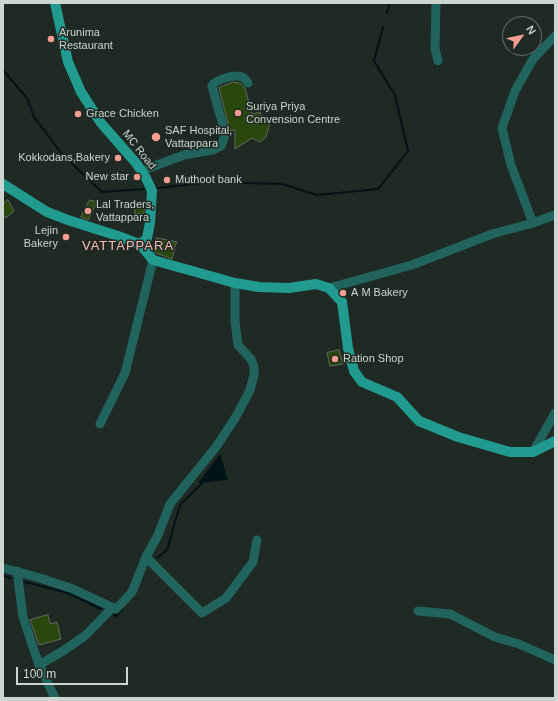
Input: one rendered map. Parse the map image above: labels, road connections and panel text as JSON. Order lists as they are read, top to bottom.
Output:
{
  "streets": {
    "main road": ["MC Road"]
  },
  "districts": ["VATTAPPARA"],
  "places": [
    "Arunima Restaurant",
    "Suriya Priya Convension Centre",
    "Grace Chicken",
    "SAF Hospital, Vattappara",
    "Kokkodans,Bakery",
    "New star",
    "Muthoot bank",
    "Lal Traders, Vattappara",
    "Lejin Bakery",
    "A M Bakery",
    "Ration Shop"
  ],
  "scale_bar": "100 m",
  "north": "top right"
}
